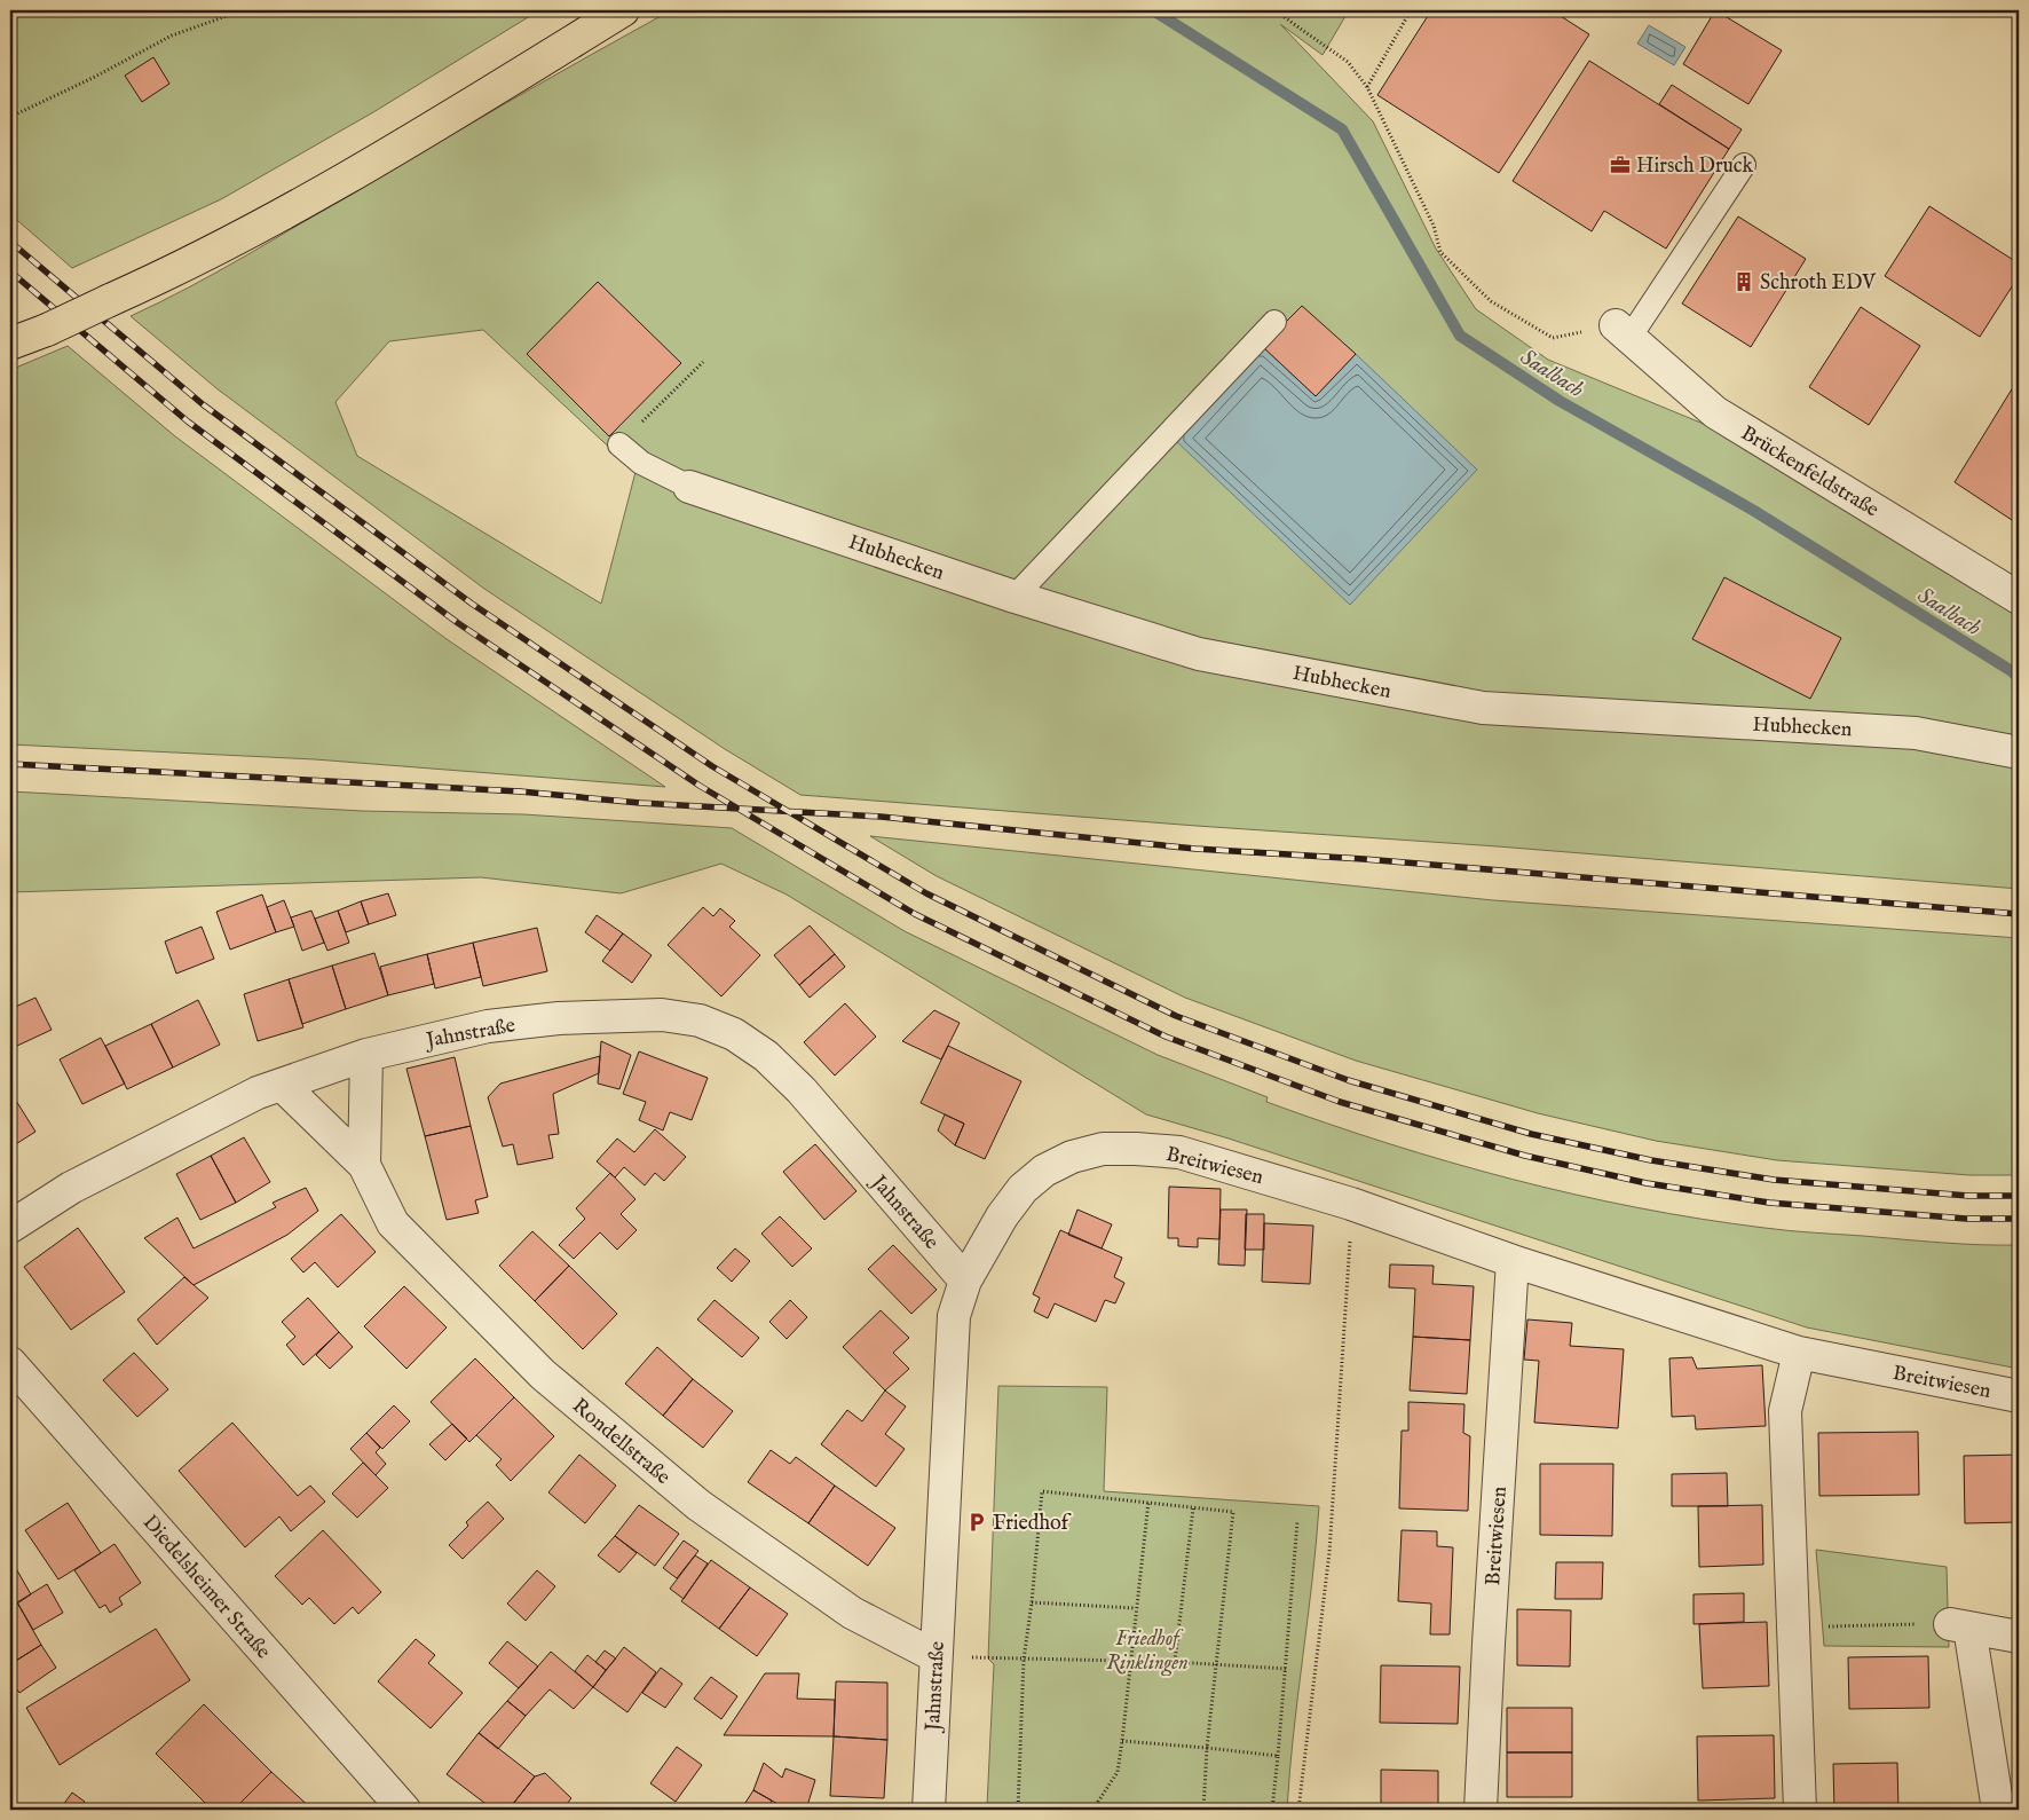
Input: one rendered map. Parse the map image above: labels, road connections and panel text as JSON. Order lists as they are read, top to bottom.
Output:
{
  "streets": {
    "street": [
      "Brückenfeldstraße",
      "Hubhecken",
      "Jahnstraße",
      "Breitwiesen",
      "Rondellstraße",
      "Diedelsheimer Straße"
    ]
  },
  "crossings": [
    ["Jahnstraße", "Breitwiesen"],
    ["Jahnstraße", "Rondellstraße"]
  ],
  "water": ["Saalbach"],
  "parks": ["Friedhof Rinklingen"],
  "places": {
    "office": ["Hirsch Druck"],
    "building": ["Schroth EDV"],
    "parking": ["Friedhof"]
  }
}
